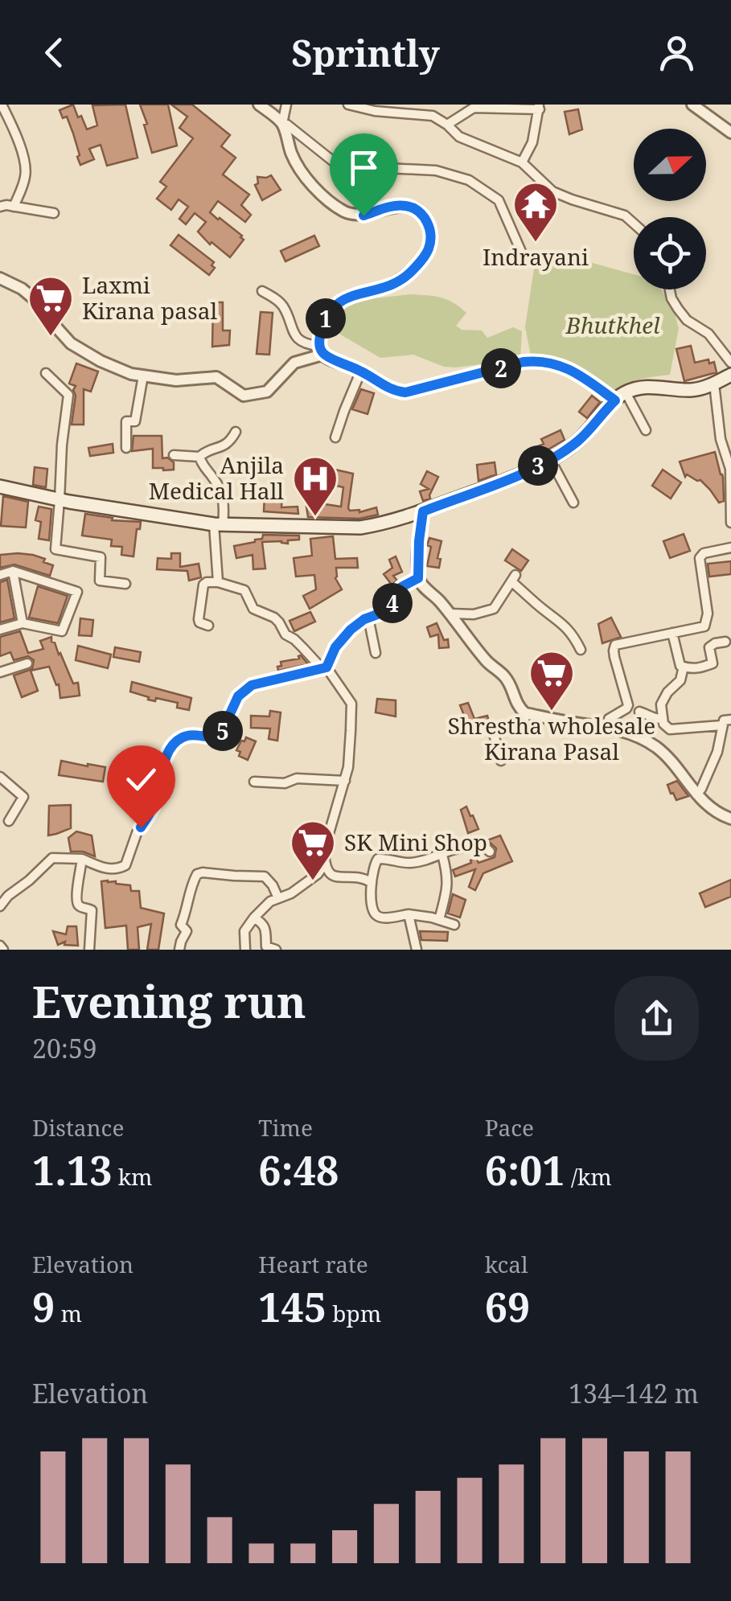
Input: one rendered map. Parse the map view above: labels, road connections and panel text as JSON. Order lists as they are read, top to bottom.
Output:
{
  "parks": ["Bhutkhel"],
  "places": {
    "temple": ["Indrayani"],
    "supermarket": ["Laxmi Kirana pasal", "Shrestha wholesale Kirana Pasal", "SK Mini Shop"],
    "hospital": ["Anjila Medical Hall"]
  },
  "north": "right",
  "page": {
    "header": "Sprintly",
    "pins": [
      "1",
      "2",
      "3",
      "4",
      "5"
    ],
    "heading": ["Evening run", "20:59"],
    "stats": [
      ["Distance", "1.13 km"],
      ["Time", "6:48"],
      ["Pace", "6:01 /km"],
      ["Elevation", "9 m"],
      ["Heart rate", "145 bpm"],
      ["kcal", "69"]
    ],
    "chart": ["Elevation", "134–142 m"]
  }
}
